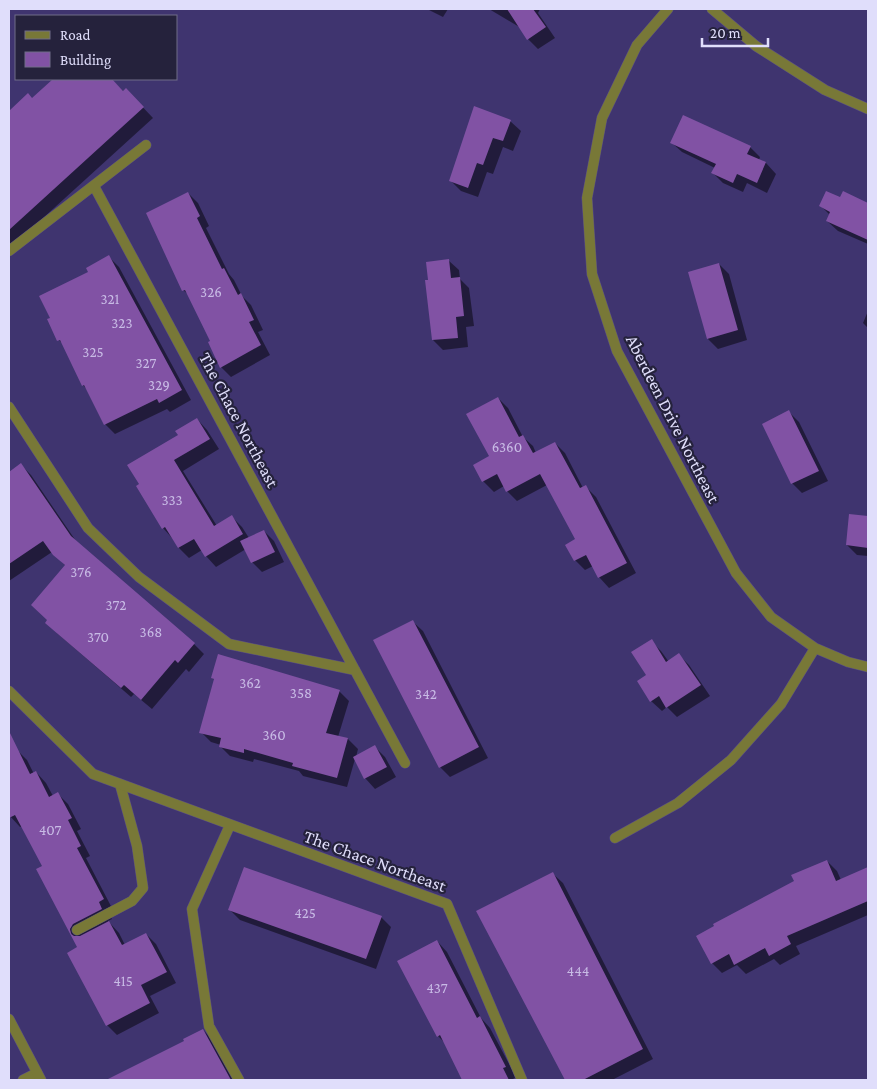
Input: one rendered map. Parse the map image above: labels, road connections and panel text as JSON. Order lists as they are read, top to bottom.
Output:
{
  "streets": {
    "street": ["Aberdeen Drive Northeast", "The Chace Northeast"]
  },
  "house_numbers": [
    "326",
    "321",
    "323",
    "325",
    "327",
    "329",
    "6360",
    "333",
    "376",
    "372",
    "368",
    "370",
    "362",
    "358",
    "342",
    "360",
    "407",
    "425",
    "444",
    "415",
    "437"
  ],
  "legend": ["Road", "Building"],
  "scale_bar": "20 m"
}
